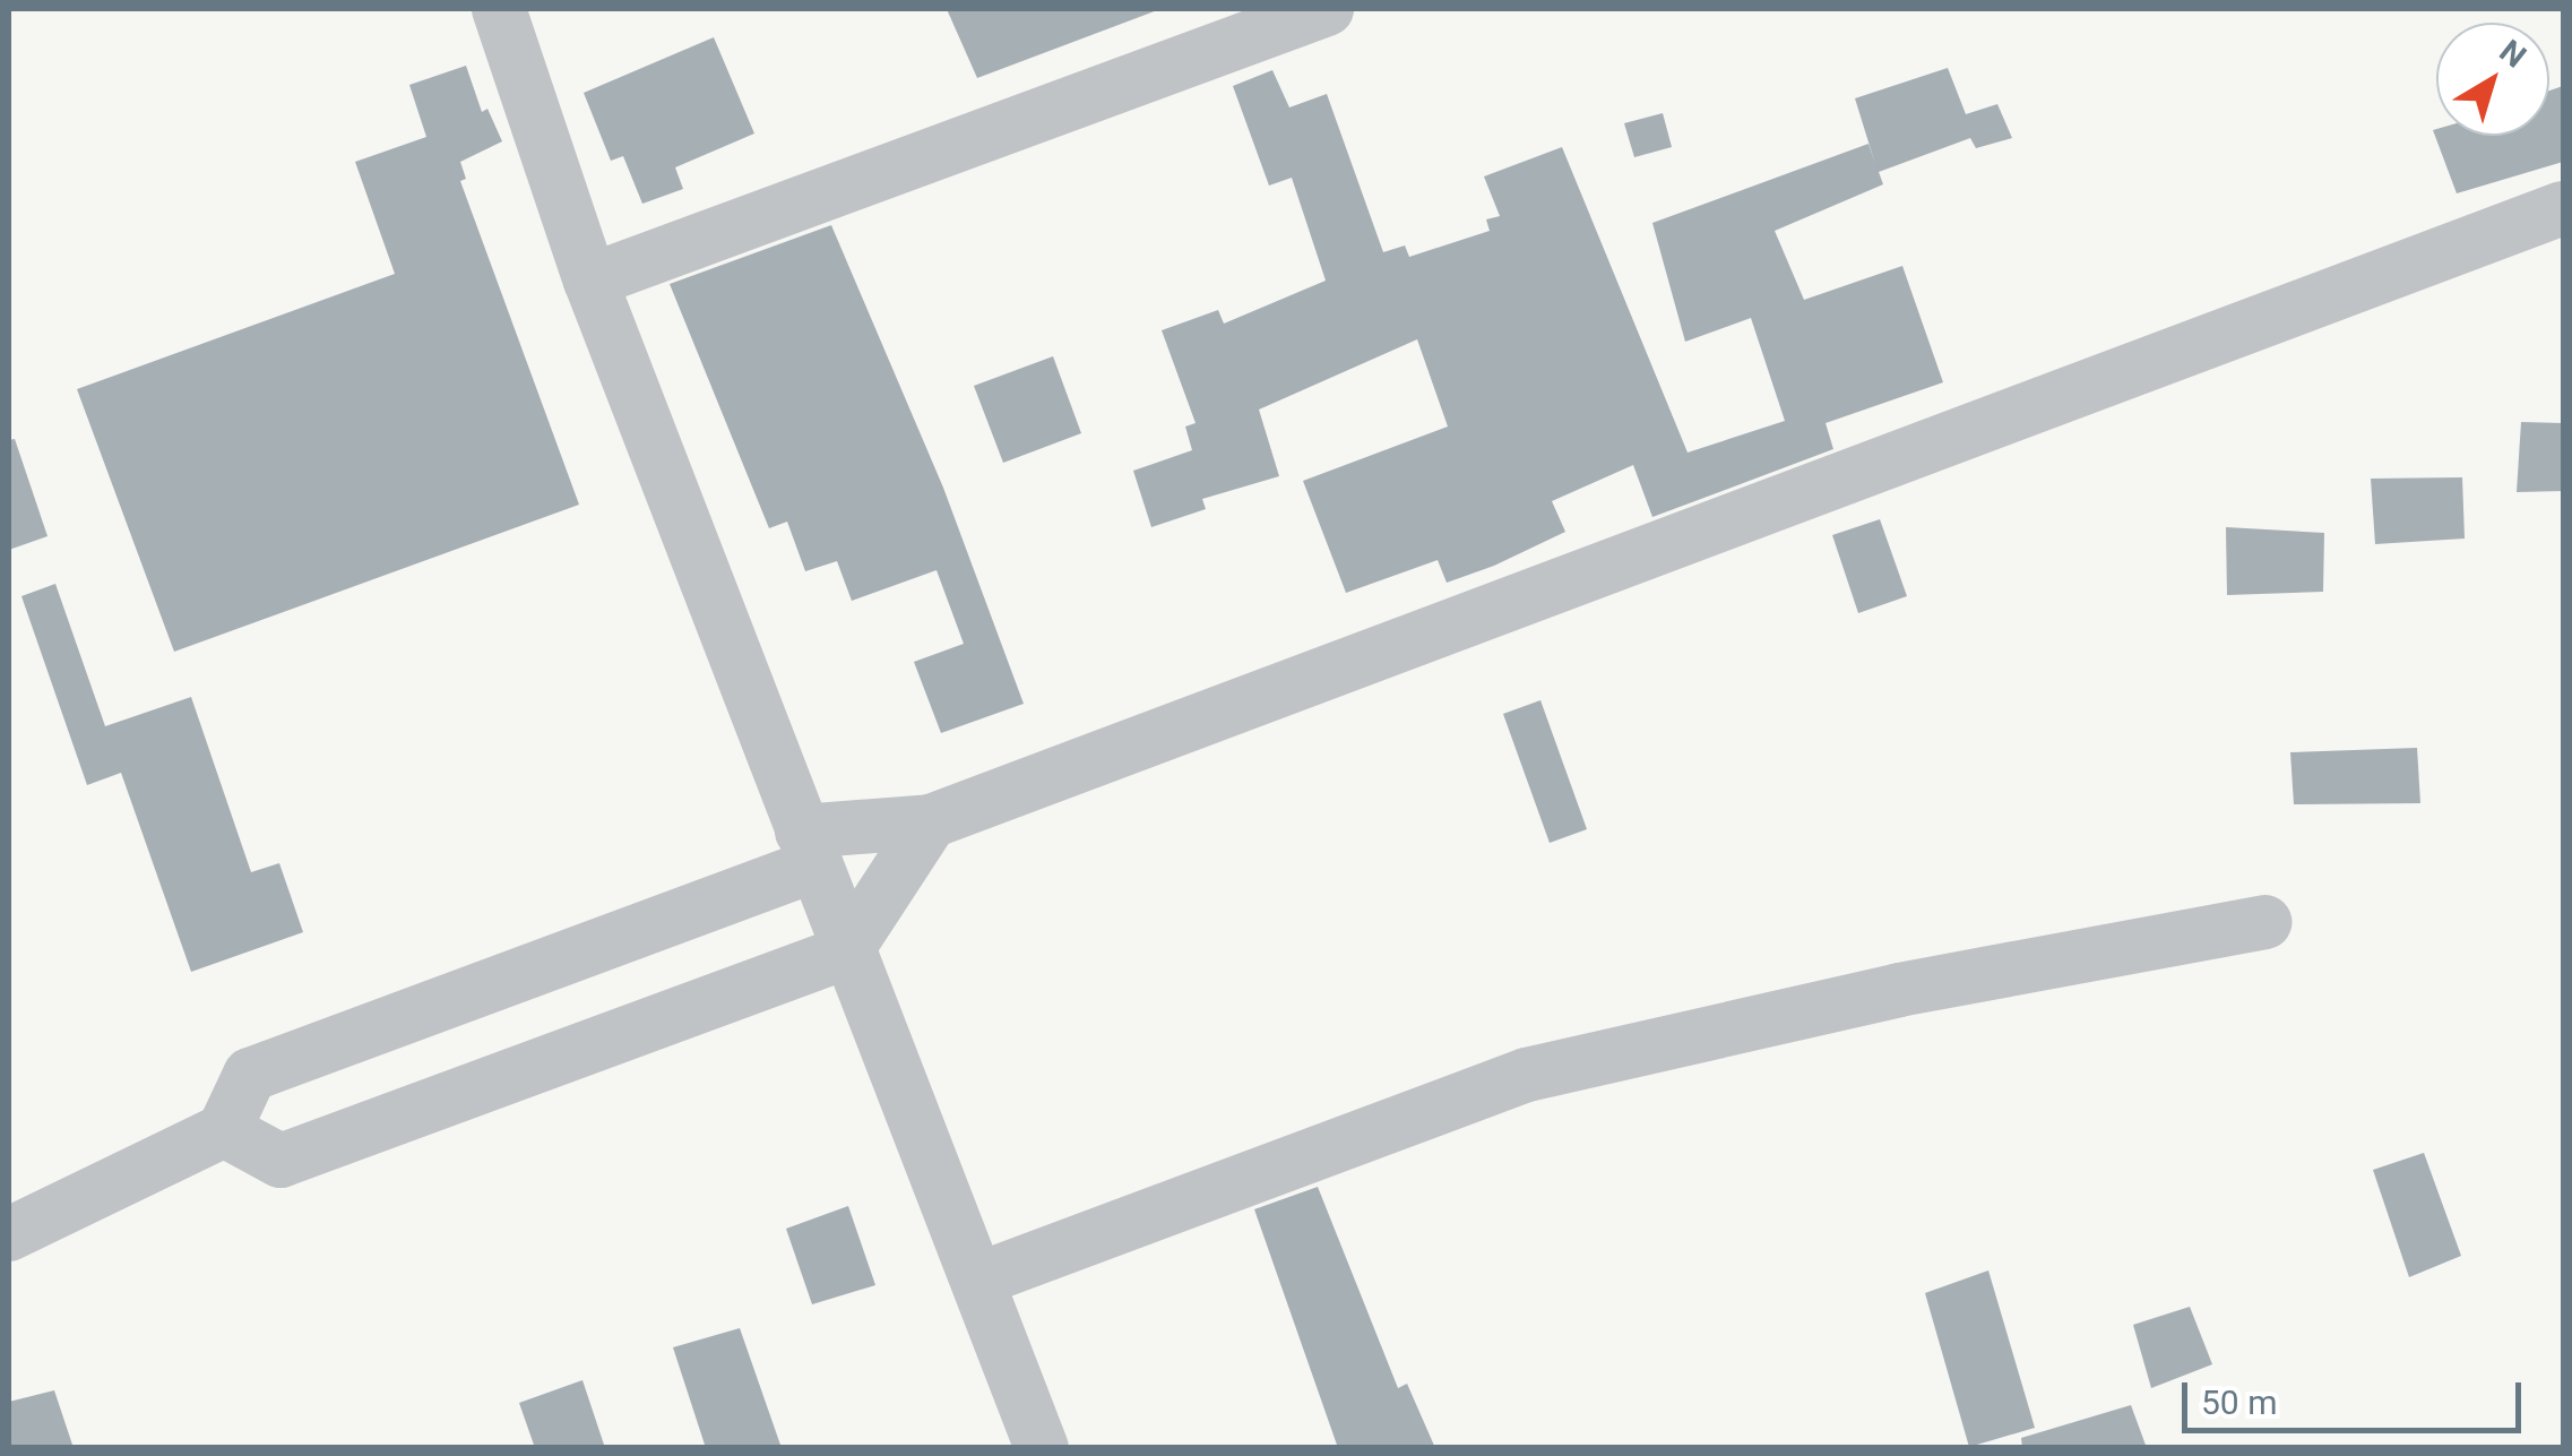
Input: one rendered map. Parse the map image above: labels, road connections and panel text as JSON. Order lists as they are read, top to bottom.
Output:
{
  "scale_bar": "50 m",
  "north": "top right"
}
